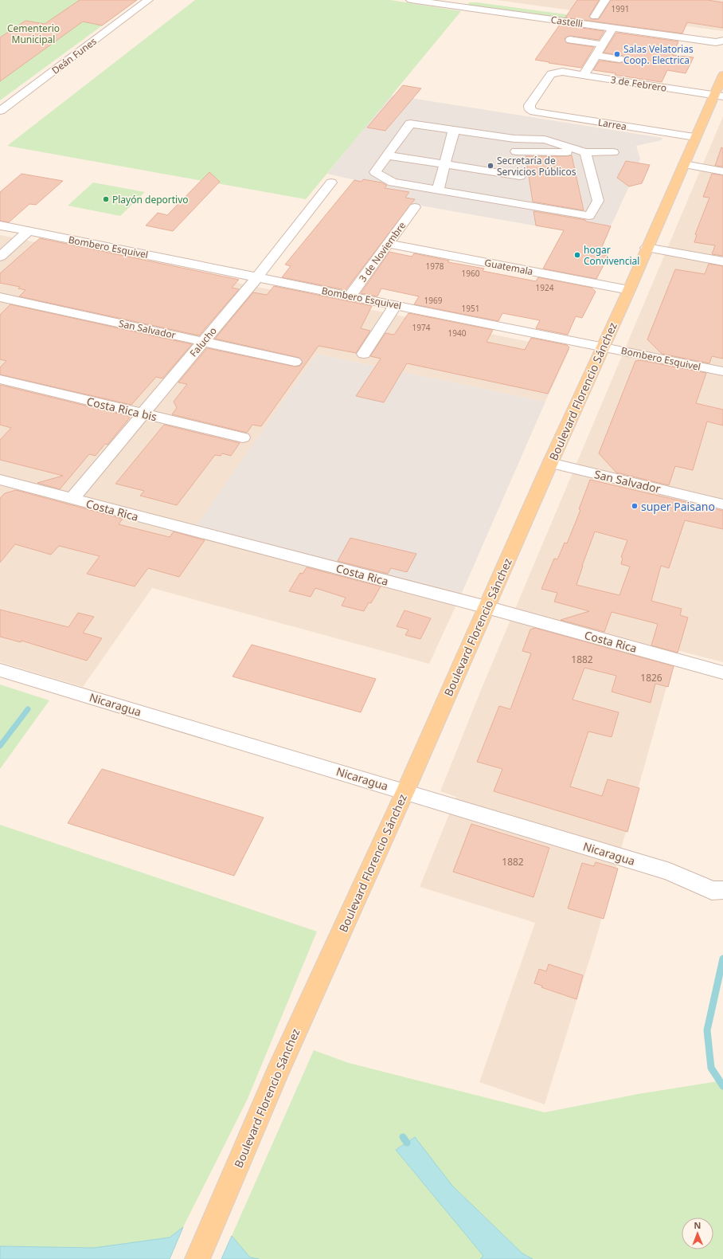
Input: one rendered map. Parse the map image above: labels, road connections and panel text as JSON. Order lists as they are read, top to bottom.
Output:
{
  "streets": {
    "main road": ["Boulevard Florencio Sánchez"],
    "street": [
      "Castelli",
      "Deán Funes",
      "3 de Febrero",
      "Larrea",
      "Bombero Esquivel",
      "3 de Noviembre",
      "Guatemala",
      "San Salvador",
      "Falucho",
      "Costa Rica bis",
      "Costa Rica",
      "Nicaragua"
    ]
  },
  "crossings": [
    ["3 de Febrero", "Larrea"],
    ["3 de Febrero", "Boulevard Florencio Sánchez"],
    ["Larrea", "Boulevard Florencio Sánchez"],
    ["Bombero Esquivel", "3 de Noviembre"],
    ["Bombero Esquivel", "Falucho"],
    ["Bombero Esquivel", "Boulevard Florencio Sánchez"],
    ["3 de Noviembre", "Guatemala"],
    ["Guatemala", "Boulevard Florencio Sánchez"],
    ["San Salvador", "Falucho"],
    ["San Salvador", "Boulevard Florencio Sánchez"],
    ["Falucho", "Costa Rica bis"],
    ["Falucho", "Costa Rica"],
    ["Boulevard Florencio Sánchez", "Costa Rica"],
    ["Boulevard Florencio Sánchez", "Nicaragua"]
  ],
  "parks": ["Cementerio Municipal"],
  "places": [
    "Salas Velatorias Coop. Electrica",
    "Secretaría de Servicios Públicos",
    "Playón deportivo",
    "hogar Convivencial",
    "super Paisano"
  ],
  "house_numbers": [
    "1991",
    "1978",
    "1960",
    "1924",
    "1969",
    "1951",
    "1974",
    "1940",
    "1882",
    "1826",
    "1882"
  ],
  "north": "top"
}
